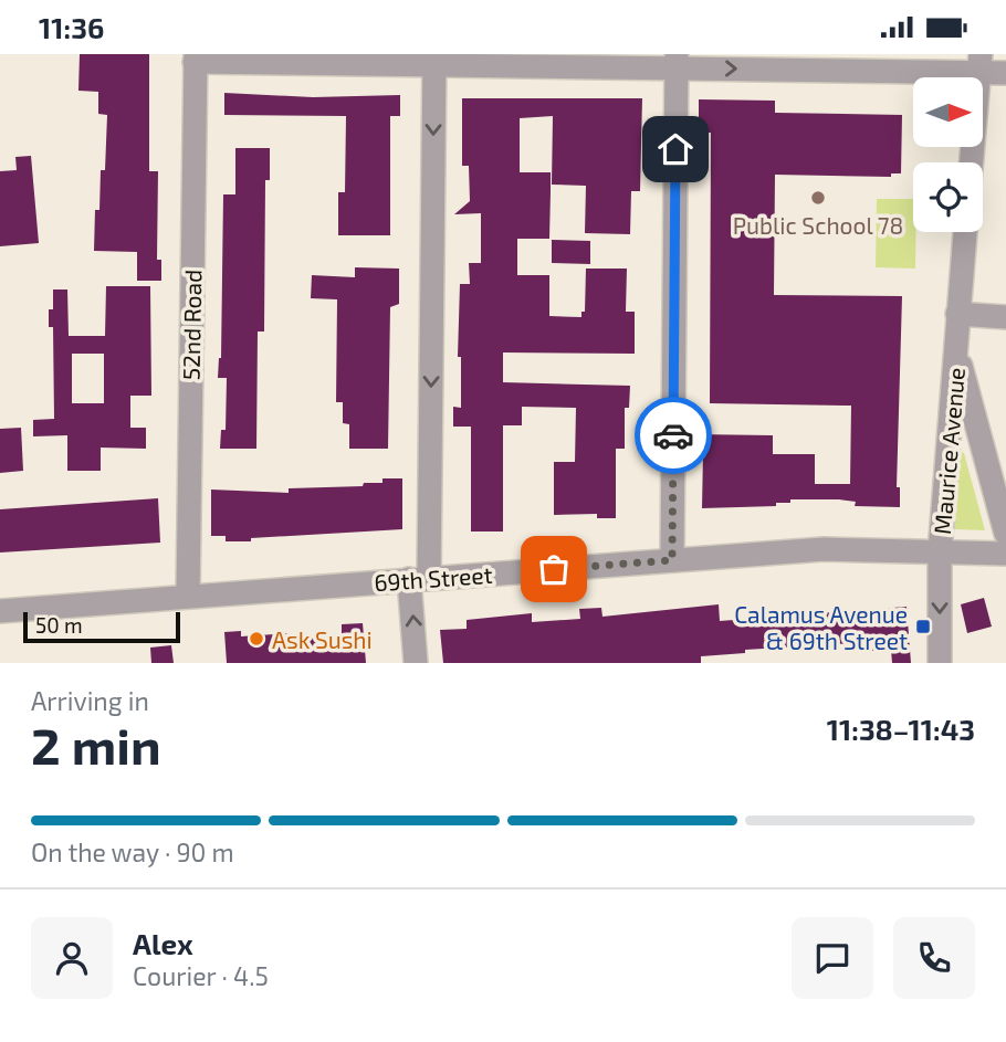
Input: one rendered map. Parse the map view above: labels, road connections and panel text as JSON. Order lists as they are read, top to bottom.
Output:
{
  "streets": {
    "street": ["52nd Road", "Maurice Avenue", "69th Street"]
  },
  "crossings": [
    ["52nd Road", "69th Street"],
    ["Maurice Avenue", "69th Street"]
  ],
  "places": {
    "other": ["Public School 78", "Ask Sushi"],
    "transit": ["Calamus Avenue & 69th Street"]
  },
  "scale_bar": "50 m",
  "north": "right",
  "page": {
    "status": "11:36",
    "scale": "50 m",
    "heading": ["2 min", "Arriving in", "11:38–11:43"],
    "panel": ["Alex", "Courier · 4.5"],
    "bar": "On the way · 90 m"
  }
}
